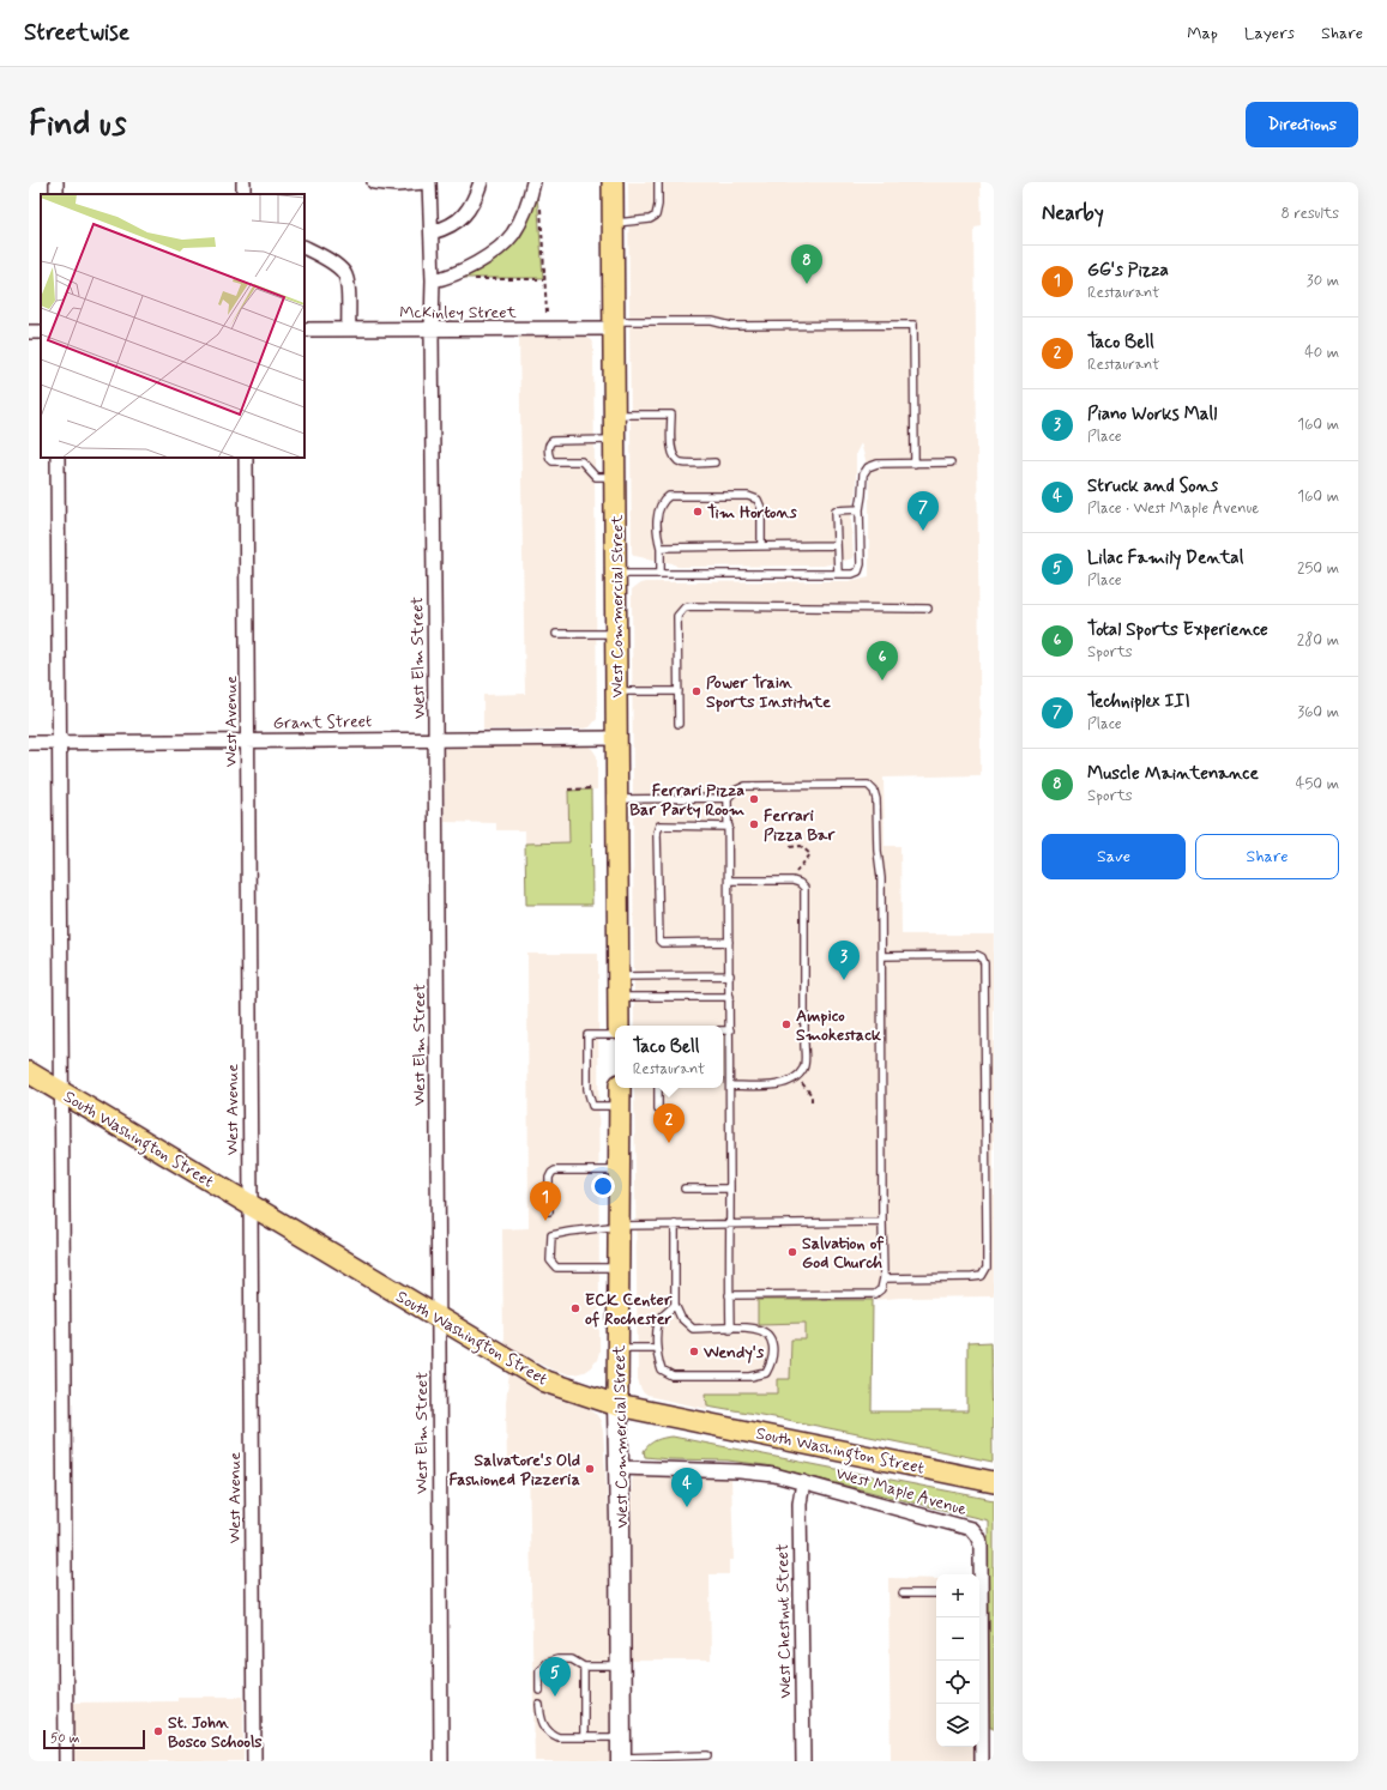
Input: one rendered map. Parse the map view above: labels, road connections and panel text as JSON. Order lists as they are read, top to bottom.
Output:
{
  "streets": {
    "main road": ["West Commercial Street", "South Washington Street"],
    "street": [
      "McKinley Street",
      "West Elm Street",
      "West Avenue",
      "Grant Street",
      "West Maple Avenue",
      "West Chestnut Street"
    ]
  },
  "crossings": [
    ["McKinley Street", "West Commercial Street"],
    ["McKinley Street", "West Elm Street"],
    ["West Commercial Street", "Grant Street"],
    ["West Commercial Street", "South Washington Street"],
    ["West Commercial Street", "West Maple Avenue"],
    ["West Elm Street", "Grant Street"],
    ["West Elm Street", "South Washington Street"],
    ["West Avenue", "Grant Street"],
    ["West Avenue", "South Washington Street"],
    ["West Maple Avenue", "West Chestnut Street"]
  ],
  "places": [
    "Tim Hortons",
    "Power Train Sports Institute",
    "Ferrari Pizza Bar Party Room",
    "Ferrari Pizza Bar",
    "Ampico Smokestack",
    "Salvation of God Church",
    "ECK Center of Rochester",
    "Wendy's",
    "Salvatore's Old Fashioned Pizzeria",
    "St. John Bosco Schools"
  ],
  "scale_bar": "50 m",
  "page": {
    "header": "Streetwise",
    "nav": ["Map", "Layers", "Share"],
    "buttons": [
      "Directions",
      ["Save", "Share"]
    ],
    "title": "Find us",
    "heading": ["Nearby", "8 results"],
    "pins": [
      "8",
      "7",
      "6",
      "3",
      "2",
      "1",
      "4",
      "5"
    ],
    "list": [
      {
        "mark": "1",
        "name": "GG's Pizza",
        "note": "Restaurant",
        "value": "30 m"
      },
      {
        "mark": "2",
        "name": "Taco Bell",
        "note": "Restaurant",
        "value": "40 m"
      },
      {
        "mark": "3",
        "name": "Piano Works Mall",
        "note": "Place",
        "value": "160 m"
      },
      {
        "mark": "4",
        "name": "Struck and Sons",
        "note": "Place · West Maple Avenue",
        "value": "160 m"
      },
      {
        "mark": "5",
        "name": "Lilac Family Dental",
        "note": "Place",
        "value": "250 m"
      },
      {
        "mark": "6",
        "name": "Total Sports Experience",
        "note": "Sports",
        "value": "280 m"
      },
      {
        "mark": "7",
        "name": "Techniplex III",
        "note": "Place",
        "value": "360 m"
      },
      {
        "mark": "8",
        "name": "Muscle Maintenance",
        "note": "Sports",
        "value": "450 m"
      }
    ],
    "popup": ["Taco Bell", "Restaurant"],
    "map_buttons": ["+", "−"],
    "scale": "50 m"
  }
}
